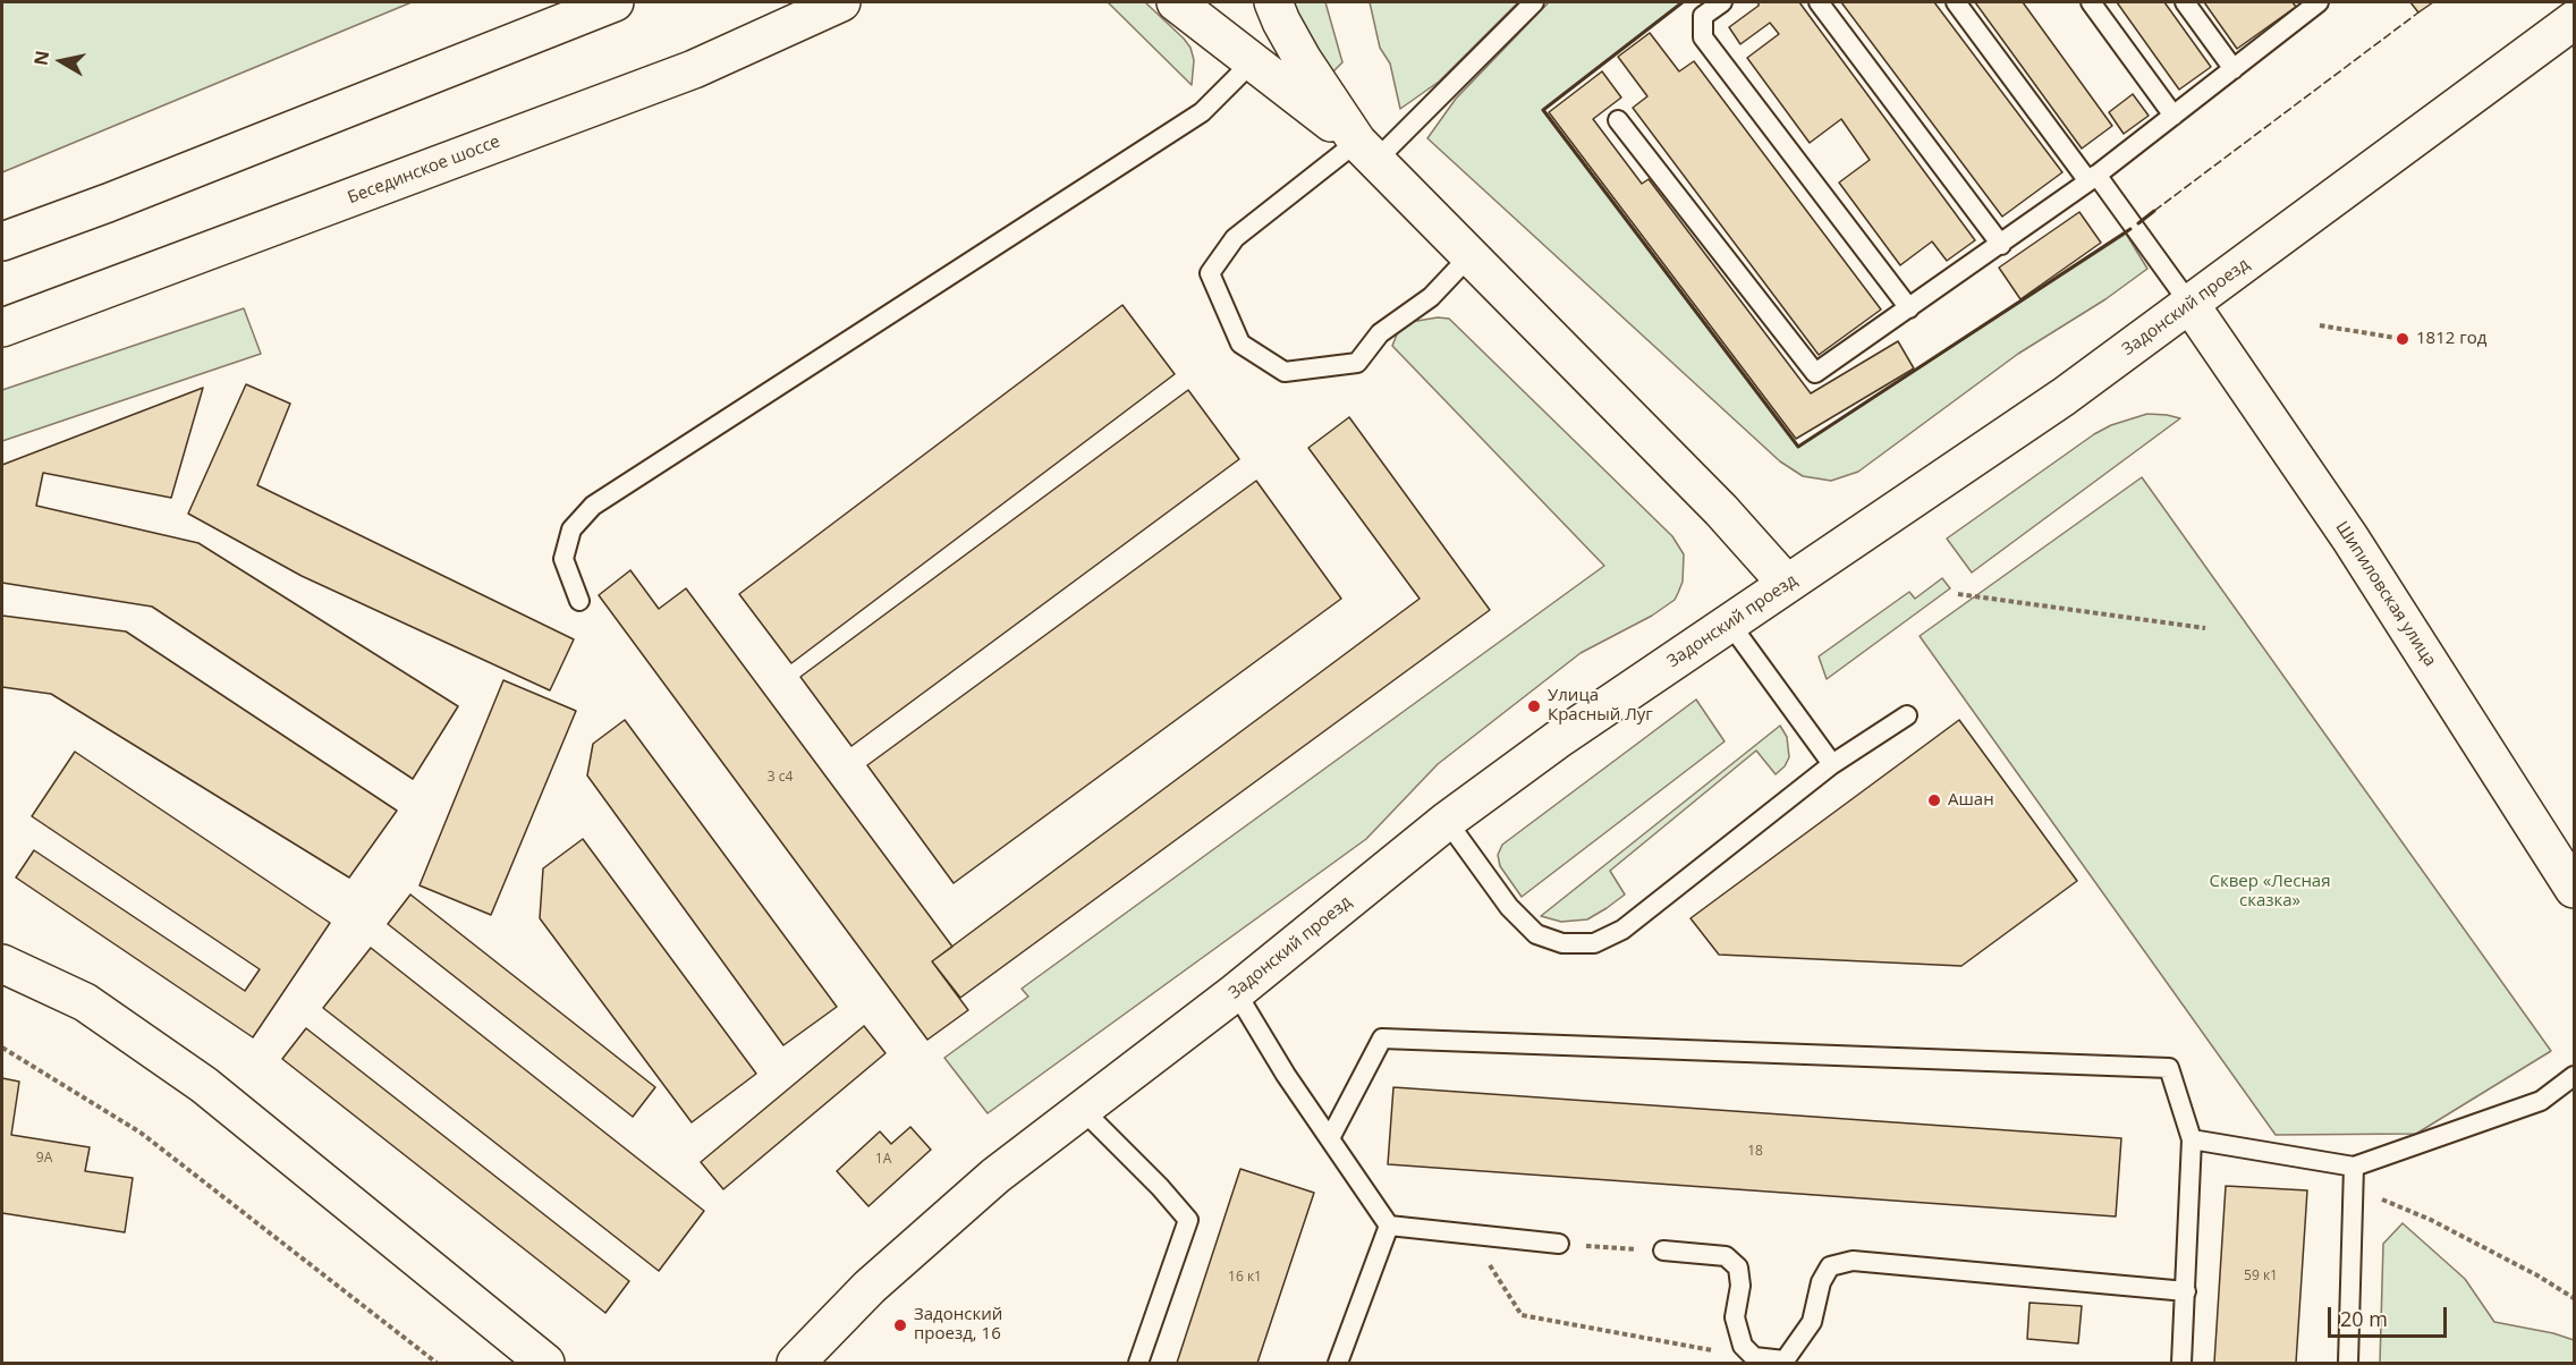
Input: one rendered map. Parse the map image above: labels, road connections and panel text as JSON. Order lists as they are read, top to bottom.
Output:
{
  "streets": {
    "street": ["Бесединское шоссе", "Задонский проезд", "Шипиловская улица"]
  },
  "crossings": [
    ["Задонский проезд", "Шипиловская улица"]
  ],
  "parks": ["Сквер «Лесная сказка»"],
  "places": [
    "1812 год",
    "Улица Красный Луг",
    "Ашан",
    "Задонский проезд, 16"
  ],
  "house_numbers": [
    "3 с4",
    "18",
    "9А",
    "1А",
    "59 к1",
    "16 к1"
  ],
  "scale_bar": "20 m",
  "north": "left"
}
